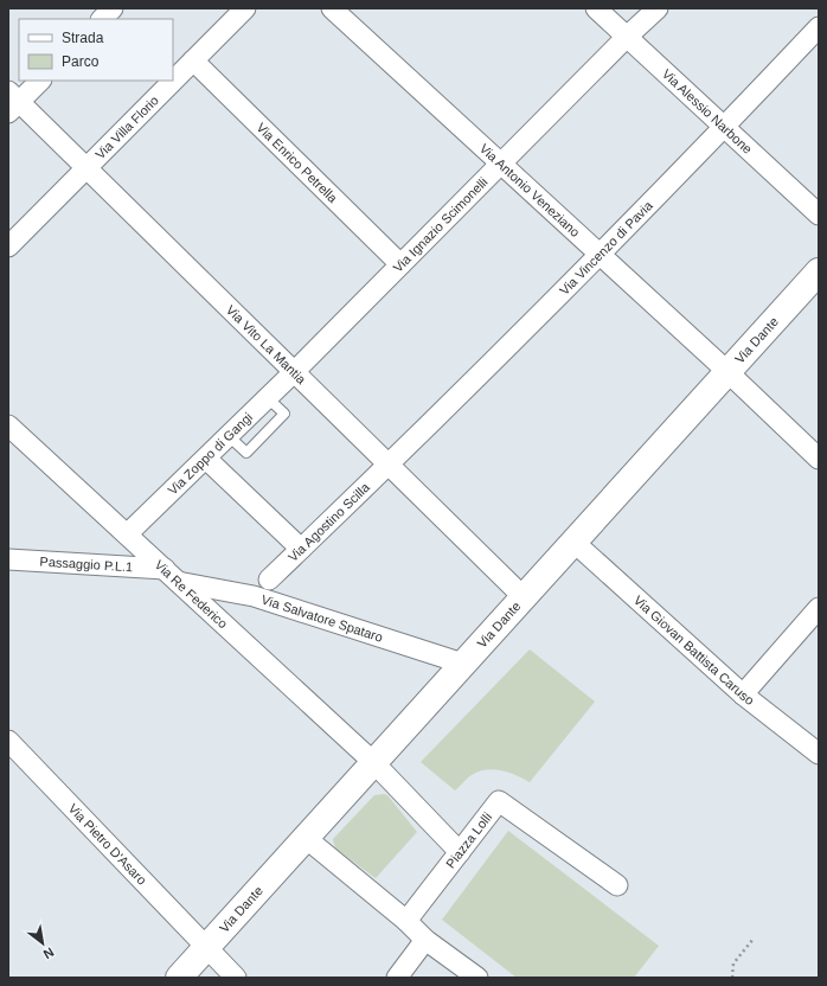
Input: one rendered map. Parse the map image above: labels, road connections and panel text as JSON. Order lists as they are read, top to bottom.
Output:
{
  "streets": {
    "street": [
      "Via Alessio Narbone",
      "Via Villa Florio",
      "Via Enrico Petrella",
      "Via Antonio Veneziano",
      "Via Ignazio Scimonelli",
      "Via Vincenzo di Pavia",
      "Via Dante",
      "Via Vito La Mantia",
      "Via Zoppo di Gangi",
      "Via Agostino Scilla",
      "Passaggio P.L.1",
      "Via Re Federico",
      "Via Salvatore Spataro",
      "Via Giovan Battista Caruso",
      "Piazza Lolli",
      "Via Pietro D'Asaro"
    ]
  },
  "crossings": [
    ["Via Alessio Narbone", "Via Ignazio Scimonelli"],
    ["Via Alessio Narbone", "Via Vincenzo di Pavia"],
    ["Via Villa Florio", "Via Enrico Petrella"],
    ["Via Villa Florio", "Via Vito La Mantia"],
    ["Via Enrico Petrella", "Via Ignazio Scimonelli"],
    ["Via Antonio Veneziano", "Via Ignazio Scimonelli"],
    ["Via Antonio Veneziano", "Via Vincenzo di Pavia"],
    ["Via Antonio Veneziano", "Via Dante"],
    ["Via Ignazio Scimonelli", "Via Vito La Mantia"],
    ["Via Ignazio Scimonelli", "Via Zoppo di Gangi"],
    ["Via Vincenzo di Pavia", "Via Vito La Mantia"],
    ["Via Vincenzo di Pavia", "Via Agostino Scilla"],
    ["Via Dante", "Via Vito La Mantia"],
    ["Via Dante", "Via Re Federico"],
    ["Via Dante", "Via Salvatore Spataro"],
    ["Via Dante", "Via Giovan Battista Caruso"],
    ["Via Dante", "Via Pietro D'Asaro"],
    ["Via Vito La Mantia", "Via Zoppo di Gangi"],
    ["Via Vito La Mantia", "Via Agostino Scilla"],
    ["Via Zoppo di Gangi", "Via Re Federico"],
    ["Passaggio P.L.1", "Via Re Federico"],
    ["Passaggio P.L.1", "Via Salvatore Spataro"],
    ["Via Re Federico", "Via Salvatore Spataro"],
    ["Via Re Federico", "Piazza Lolli"]
  ],
  "legend": ["Strada", "Parco"],
  "north": "bottom right"
}
